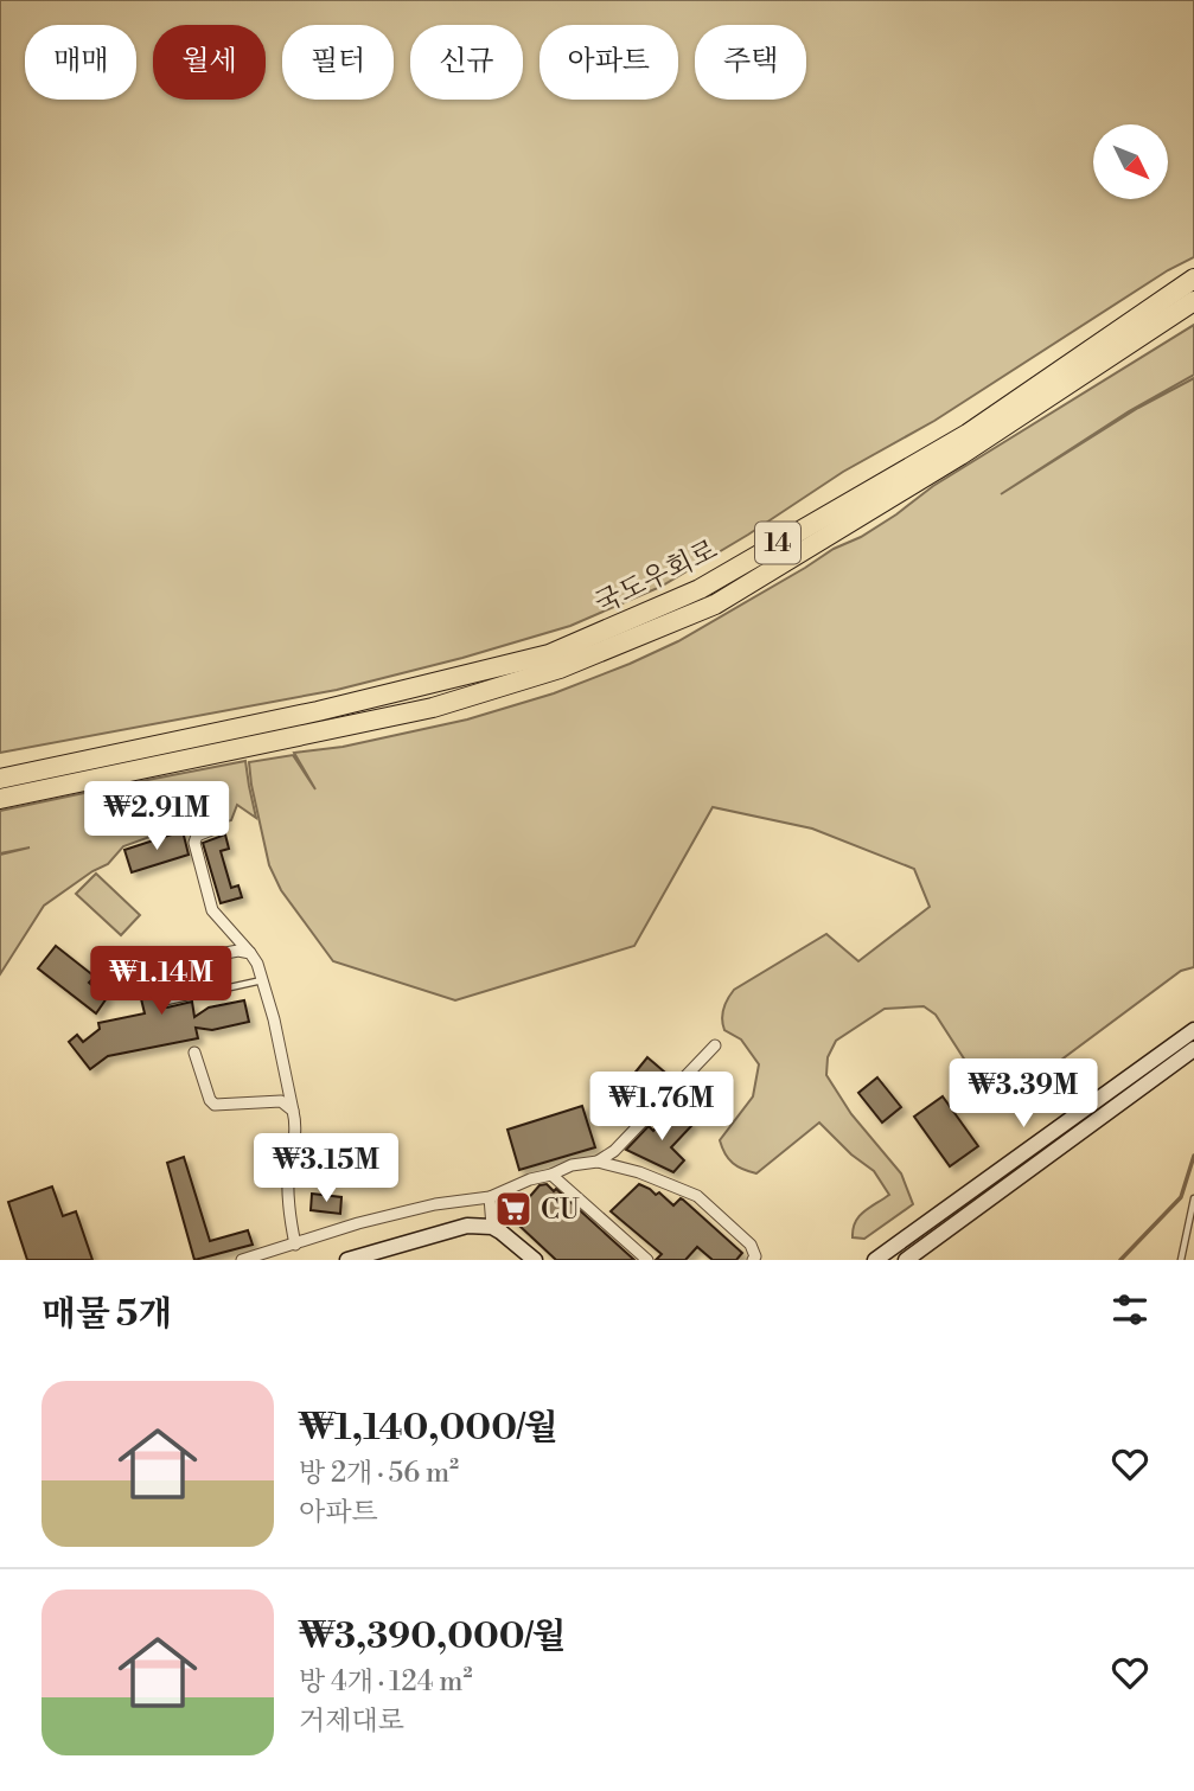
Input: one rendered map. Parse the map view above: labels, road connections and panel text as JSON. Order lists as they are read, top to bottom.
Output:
{
  "streets": {
    "highway": ["14", "국도우회로"]
  },
  "places": {
    "supermarket": ["CU"]
  },
  "north": "bottom right",
  "page": {
    "chip": [
      "매매",
      "월세",
      "필터",
      "신규",
      "아파트",
      "주택"
    ],
    "price": [
      "₩2.91M",
      "₩1.14M",
      "₩3.39M",
      "₩1.76M",
      "₩3.15M"
    ],
    "heading": "매물 5개",
    "list": [
      {
        "name": "₩1,140,000/월",
        "note": "방 2개 · 56 m² · 아파트"
      },
      {
        "name": "₩3,390,000/월",
        "note": "방 4개 · 124 m² · 거제대로"
      }
    ]
  }
}
